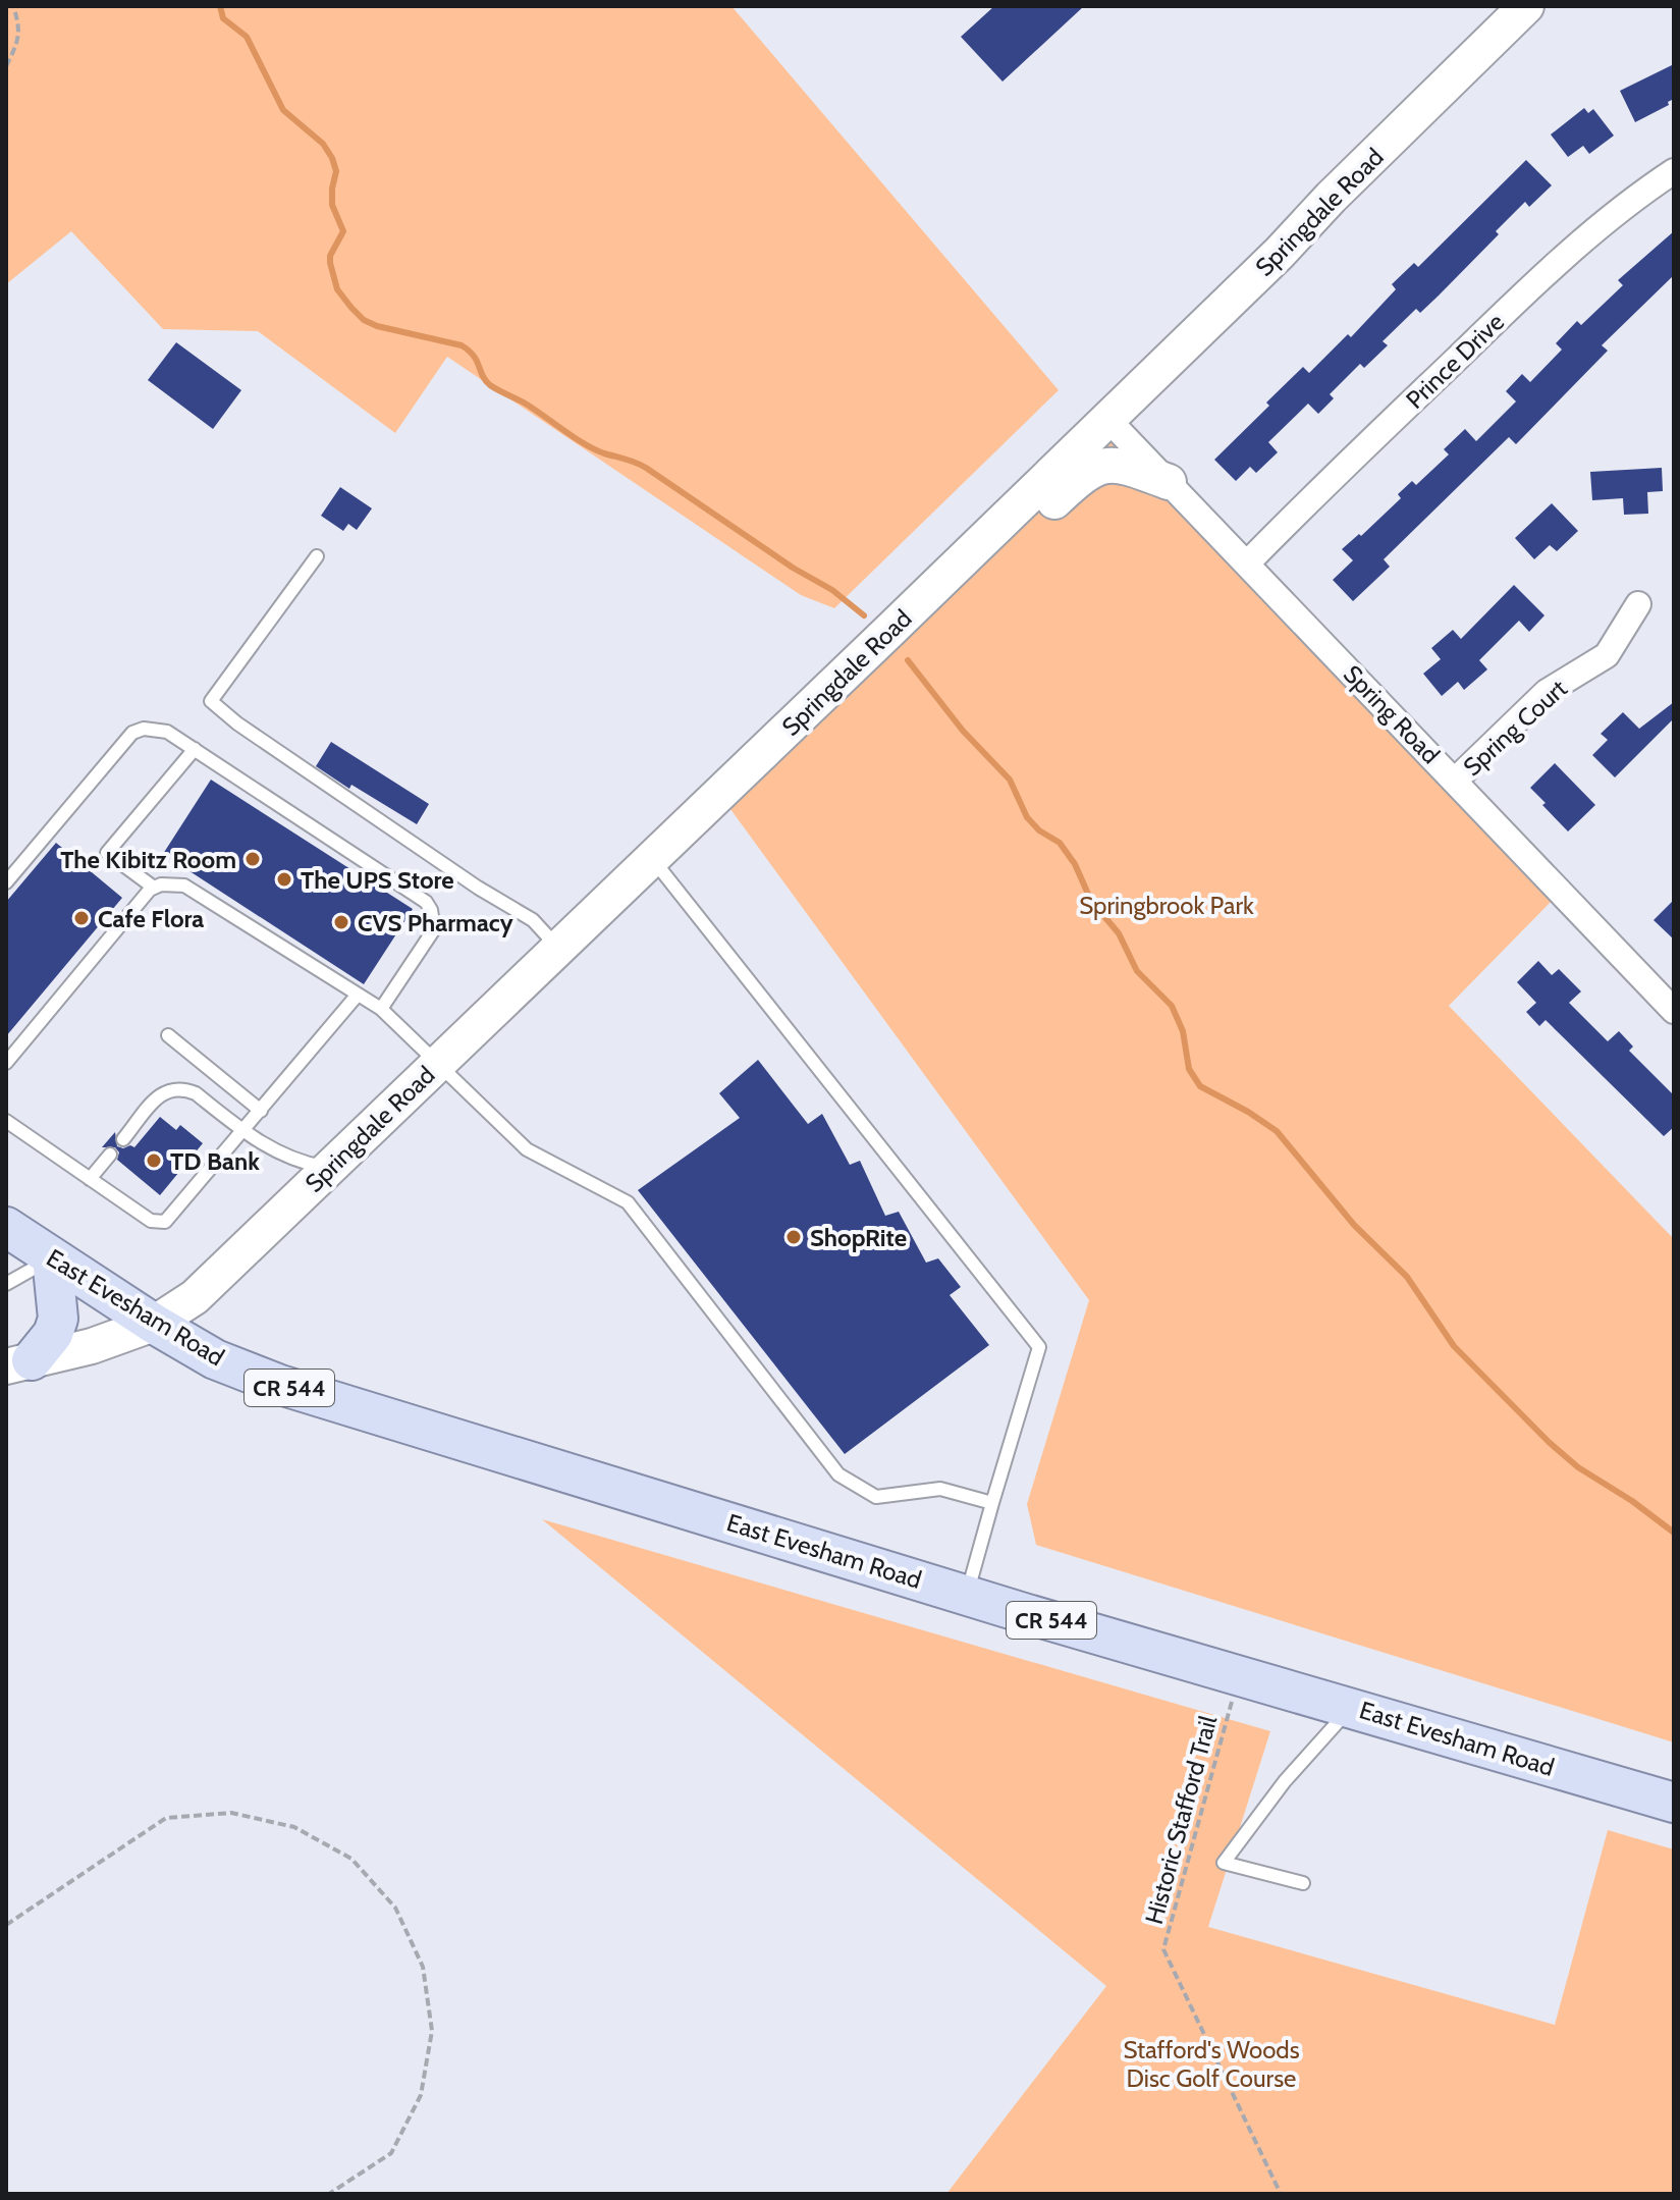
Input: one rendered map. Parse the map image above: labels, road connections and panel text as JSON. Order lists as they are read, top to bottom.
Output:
{
  "streets": {
    "main road": ["Springdale Road", "East Evesham Road", "CR 544"],
    "street": ["Prince Drive", "Spring Road", "Spring Court"],
    "path": ["Historic Stafford Trail"]
  },
  "crossings": [
    ["Springdale Road", "Spring Road"],
    ["Springdale Road", "East Evesham Road"],
    ["Prince Drive", "Spring Road"],
    ["Spring Road", "Spring Court"],
    ["East Evesham Road", "Historic Stafford Trail"]
  ],
  "parks": ["Springbrook Park", "Stafford's Woods Disc Golf Course"],
  "places": [
    "The Kibitz Room",
    "The UPS Store",
    "Cafe Flora",
    "CVS Pharmacy",
    "TD Bank",
    "ShopRite"
  ]
}
